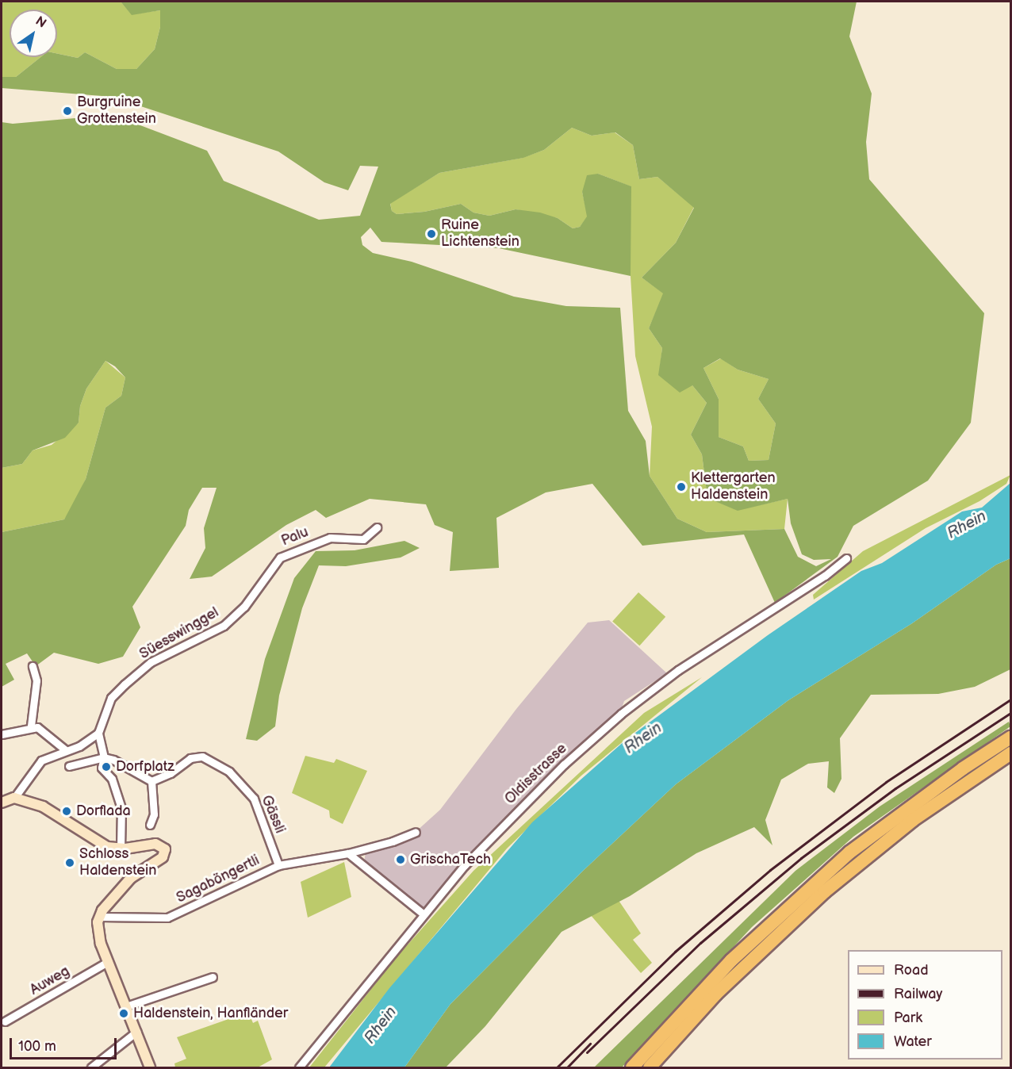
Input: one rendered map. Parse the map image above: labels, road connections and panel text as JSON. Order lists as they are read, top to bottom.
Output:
{
  "streets": {
    "street": [
      "Palu",
      "Süesswinggel",
      "Oldisstrasse",
      "Gässli",
      "Sagaböngertli",
      "Auweg"
    ]
  },
  "crossings": [
    ["Palu", "Süesswinggel"],
    ["Gässli", "Sagaböngertli"]
  ],
  "water": ["Rhein"],
  "places": [
    "Burgruine Grottenstein",
    "Ruine Lichtenstein",
    "Klettergarten Haldenstein",
    "Dorfplatz",
    "Dorflada",
    "GrischaTech",
    "Schloss Haldenstein",
    "Haldenstein, Hanfländer"
  ],
  "legend": [
    "Road",
    "Railway",
    "Park",
    "Water"
  ],
  "scale_bar": "100 m",
  "north": "top right"
}
